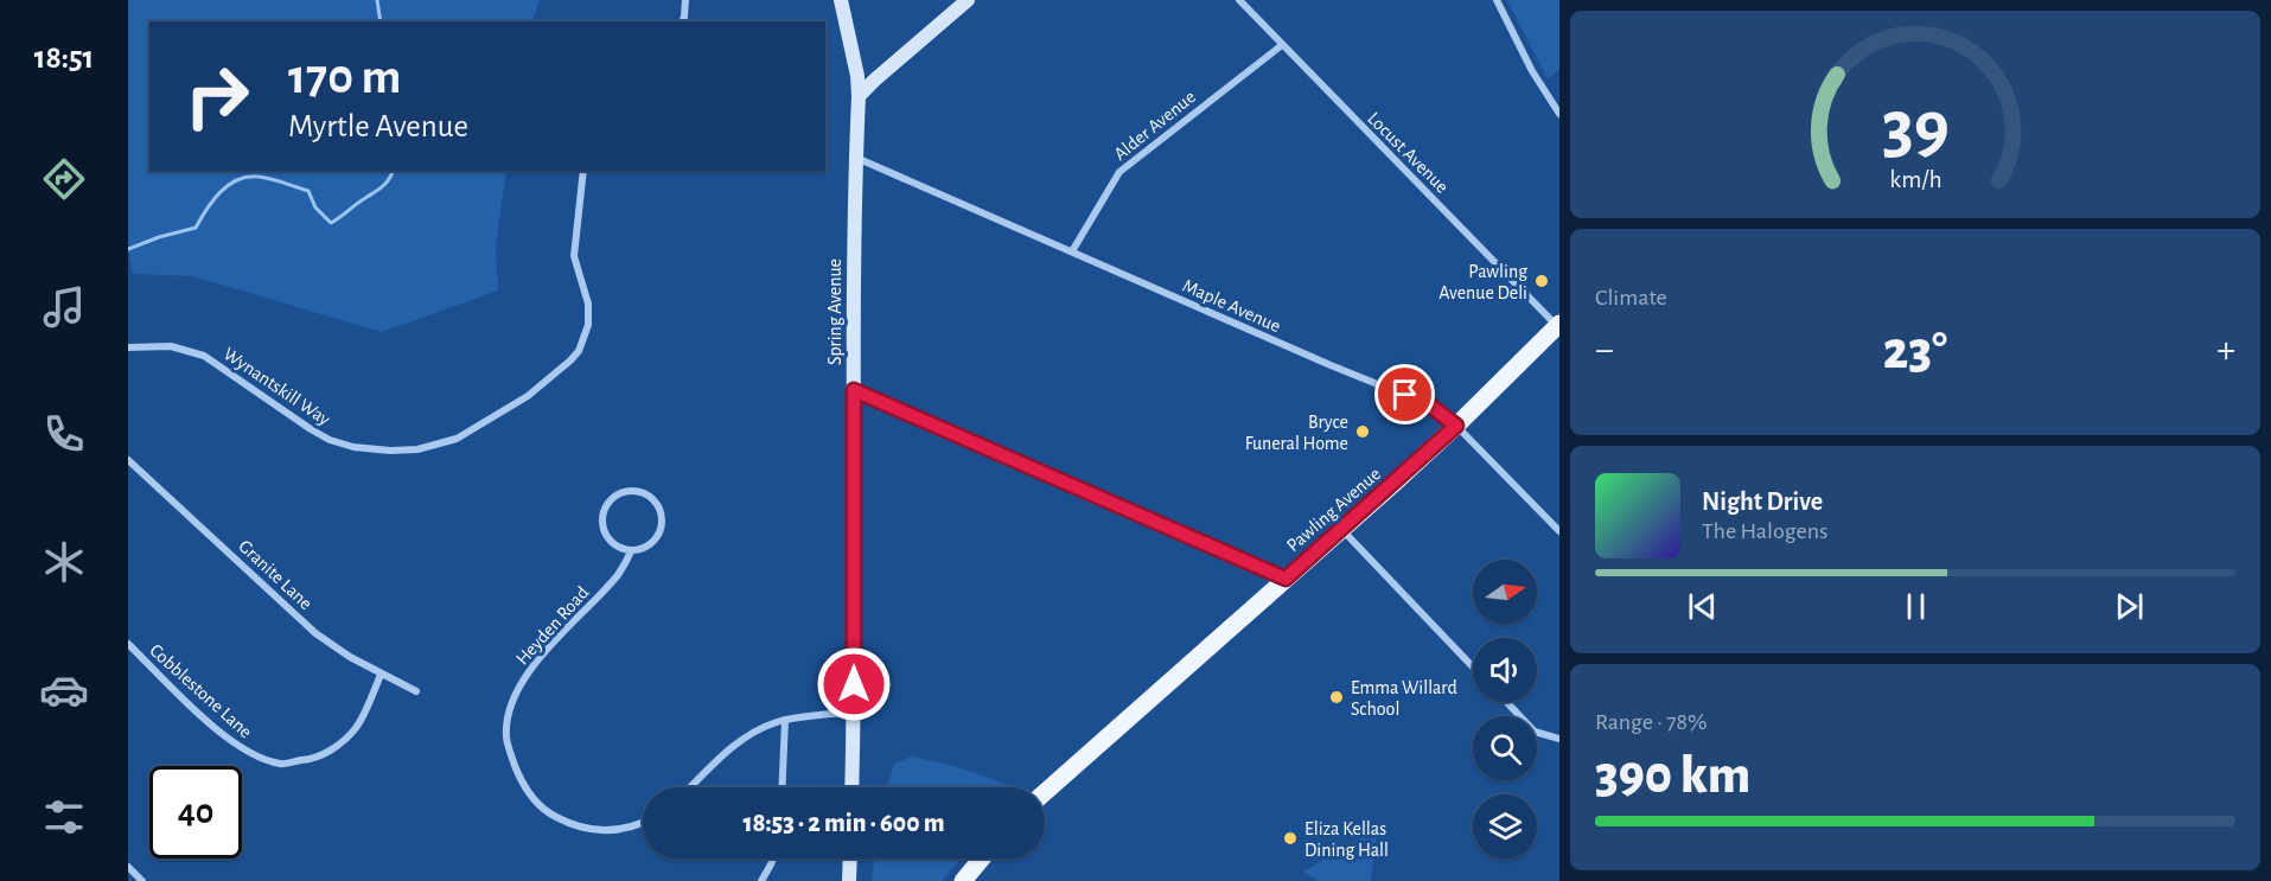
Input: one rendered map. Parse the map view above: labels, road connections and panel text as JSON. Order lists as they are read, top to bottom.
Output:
{
  "streets": {
    "main road": ["Pawling Avenue"],
    "street": [
      "Alder Avenue",
      "Locust Avenue",
      "Maple Avenue",
      "Spring Avenue",
      "Wynantskill Way",
      "Granite Lane",
      "Heyden Road",
      "Cobblestone Lane"
    ]
  },
  "crossings": [
    ["Alder Avenue", "Locust Avenue"],
    ["Alder Avenue", "Maple Avenue"],
    ["Locust Avenue", "Pawling Avenue"],
    ["Maple Avenue", "Spring Avenue"],
    ["Maple Avenue", "Pawling Avenue"],
    ["Granite Lane", "Cobblestone Lane"]
  ],
  "places": [
    "Pawling Avenue Deli",
    "Bryce Funeral Home",
    "Emma Willard School",
    "Eliza Kellas Dining Hall"
  ],
  "north": "right",
  "page": {
    "tabs": "18:51",
    "turn": ["170 m", "Myrtle Avenue"],
    "tile": [
      "Climate",
      ["Range · 78%", "390 km"]
    ],
    "heat": ["−", "23°", "+"],
    "song": ["Night Drive", "The Halogens"],
    "limit": "40",
    "trip": "18:53 · 2 min · 600 m",
    "gauge": ["39", "km/h"]
  }
}
